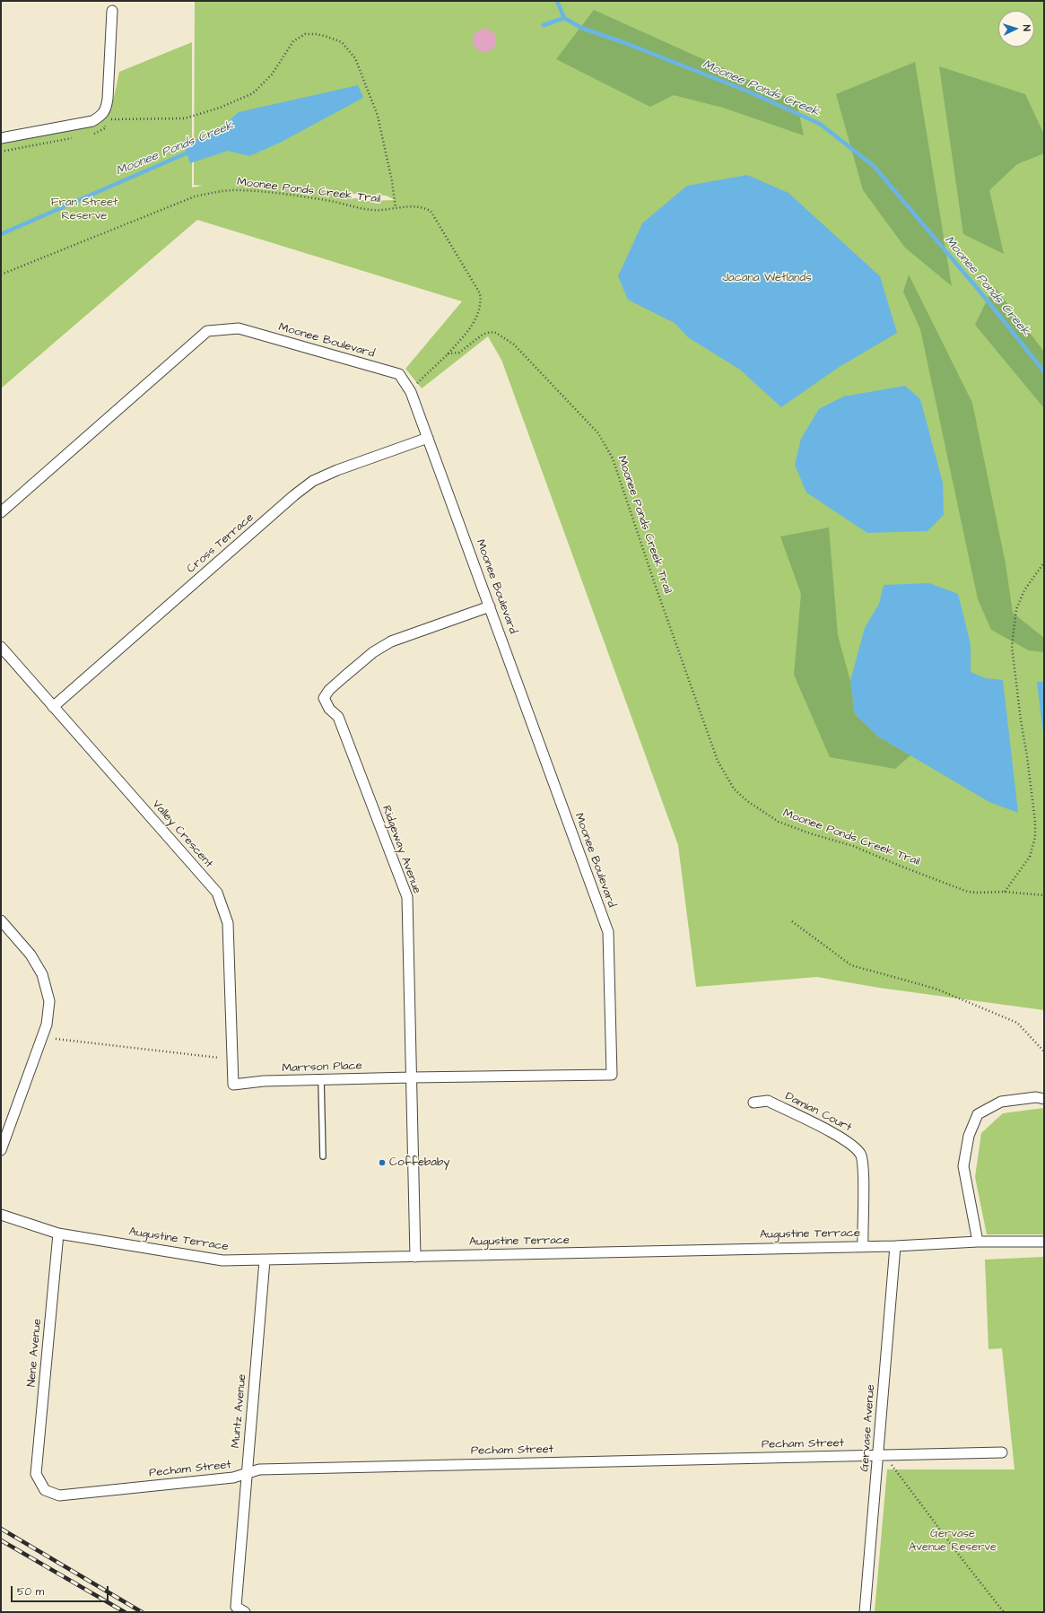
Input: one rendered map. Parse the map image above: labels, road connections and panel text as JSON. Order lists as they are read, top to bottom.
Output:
{
  "streets": {
    "street": [
      "Moonee Boulevard",
      "Cross Terrace",
      "Valley Crescent",
      "Ridgeway Avenue",
      "Marrson Place",
      "Damian Court",
      "Augustine Terrace",
      "Nene Avenue",
      "Muntz Avenue",
      "Gervase Avenue",
      "Pecham Street"
    ],
    "path": ["Moonee Ponds Creek Trail"]
  },
  "crossings": [
    ["Moonee Boulevard", "Cross Terrace"],
    ["Moonee Boulevard", "Ridgeway Avenue"],
    ["Moonee Boulevard", "Marrson Place"],
    ["Cross Terrace", "Valley Crescent"],
    ["Valley Crescent", "Marrson Place"],
    ["Ridgeway Avenue", "Marrson Place"],
    ["Ridgeway Avenue", "Augustine Terrace"],
    ["Damian Court", "Augustine Terrace"],
    ["Augustine Terrace", "Nene Avenue"],
    ["Augustine Terrace", "Muntz Avenue"],
    ["Augustine Terrace", "Gervase Avenue"],
    ["Nene Avenue", "Pecham Street"],
    ["Muntz Avenue", "Pecham Street"],
    ["Gervase Avenue", "Pecham Street"]
  ],
  "water": ["Moonee Ponds Creek"],
  "parks": ["Fran Street Reserve", "Jacana Wetlands", "Gervase Avenue Reserve"],
  "places": ["Coffebaby"],
  "scale_bar": "50 m",
  "north": "right"
}
